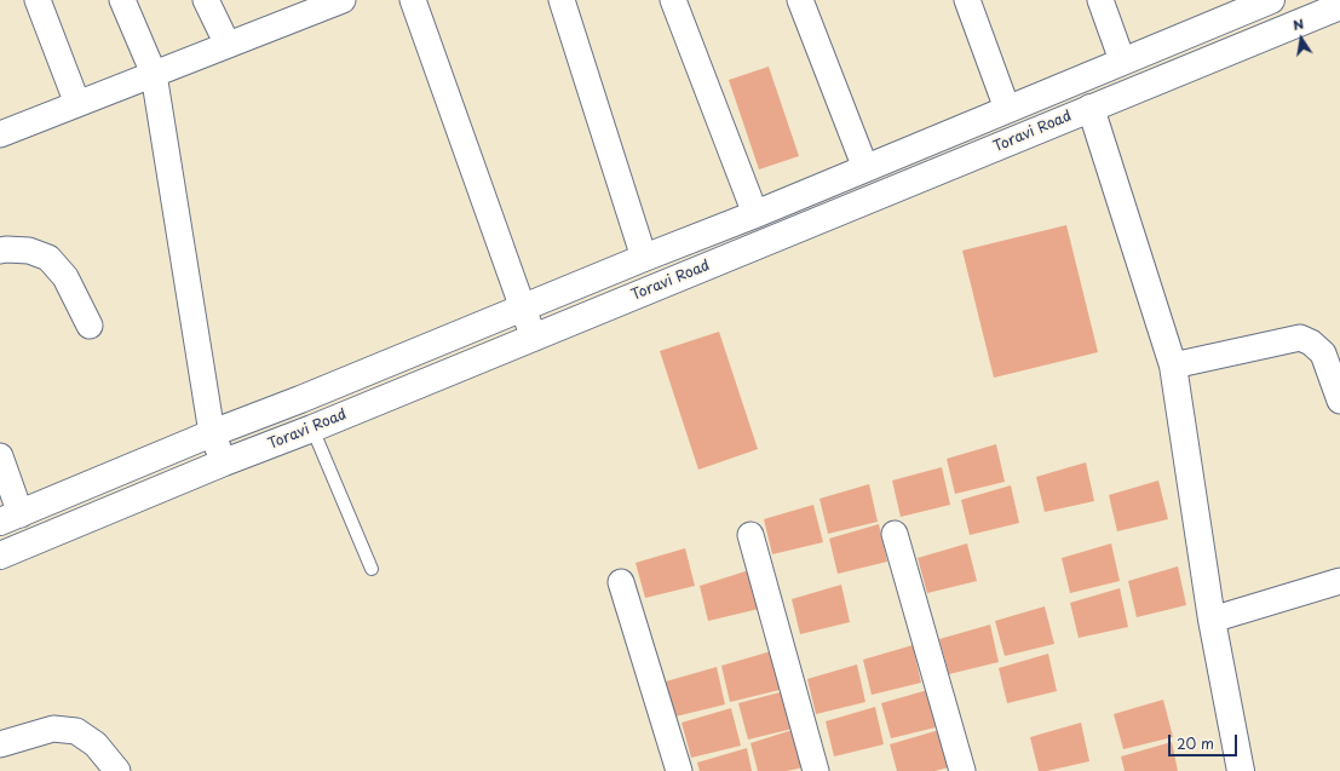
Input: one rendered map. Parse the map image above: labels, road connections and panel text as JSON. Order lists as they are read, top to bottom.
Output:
{
  "streets": {
    "main road": ["Toravi Road"]
  },
  "scale_bar": "20 m",
  "north": "top"
}
